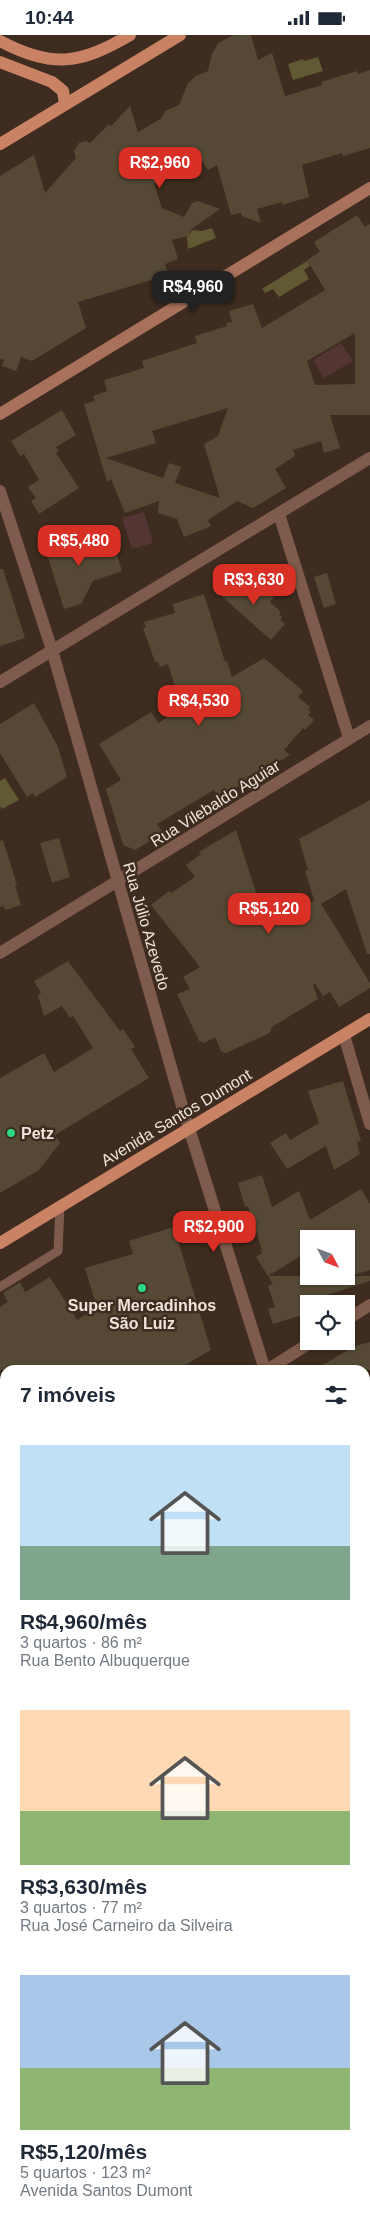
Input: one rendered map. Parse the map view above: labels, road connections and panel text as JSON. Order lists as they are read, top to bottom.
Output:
{
  "streets": {
    "main road": ["Avenida Santos Dumont"],
    "street": ["Rua Vilebaldo Aguiar", "Rua Júlio Azevedo"]
  },
  "crossings": [
    ["Rua Vilebaldo Aguiar", "Rua Júlio Azevedo"],
    ["Rua Júlio Azevedo", "Avenida Santos Dumont"]
  ],
  "places": ["Petz", "Super Mercadinhos São Luiz"],
  "north": "bottom right",
  "page": {
    "status": "10:44",
    "price": [
      "R$2,960",
      "R$4,960",
      "R$5,480",
      "R$3,630",
      "R$4,530",
      "R$5,120",
      "R$2,900"
    ],
    "heading": "7 imóveis",
    "list": [
      {
        "name": "R$4,960/mês",
        "note": "3 quartos · 86 m² · Rua Bento Albuquerque"
      },
      {
        "name": "R$3,630/mês",
        "note": "3 quartos · 77 m² · Rua José Carneiro da Silveira"
      },
      {
        "name": "R$5,120/mês",
        "note": "5 quartos · 123 m² · Avenida Santos Dumont"
      }
    ]
  }
}
